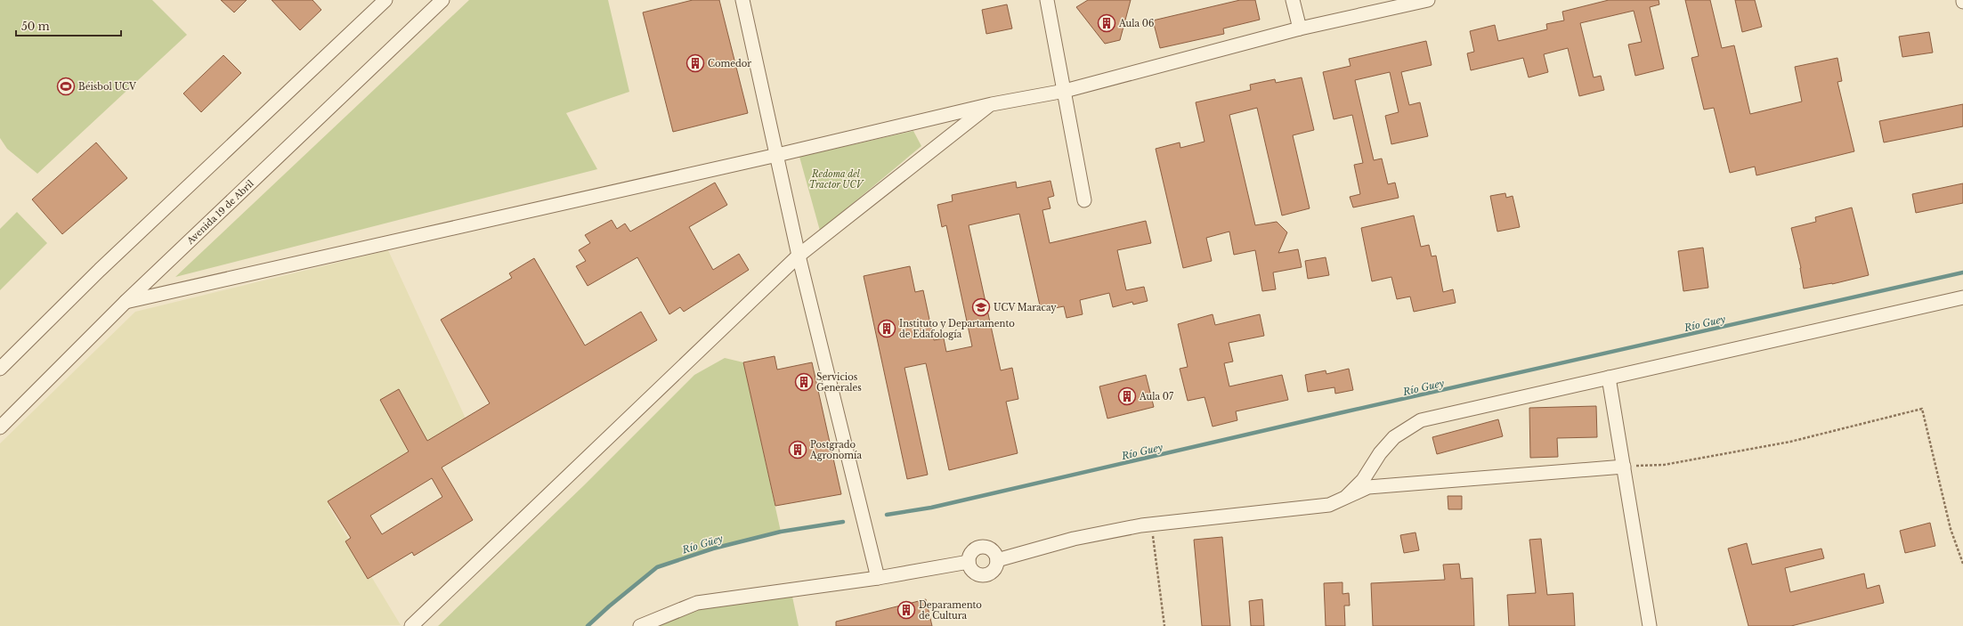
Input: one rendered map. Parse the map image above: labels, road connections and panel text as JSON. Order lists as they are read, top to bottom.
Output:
{
  "streets": {
    "lane": ["Avenida 19 de Abril"]
  },
  "water": ["Río Guey", "Río Güey"],
  "parks": ["Redoma del Tractor UCV"],
  "places": {
    "building": [
      "Aula 06",
      "Comedor",
      "Instituto y Departamento de Edafología",
      "Servicios Generales",
      "Aula 07",
      "Postgrado Agronomía",
      "Deparamento de Cultura"
    ],
    "sports": ["Béisbol UCV"],
    "school or university": ["UCV Maracay"]
  },
  "scale_bar": "50 m"
}
